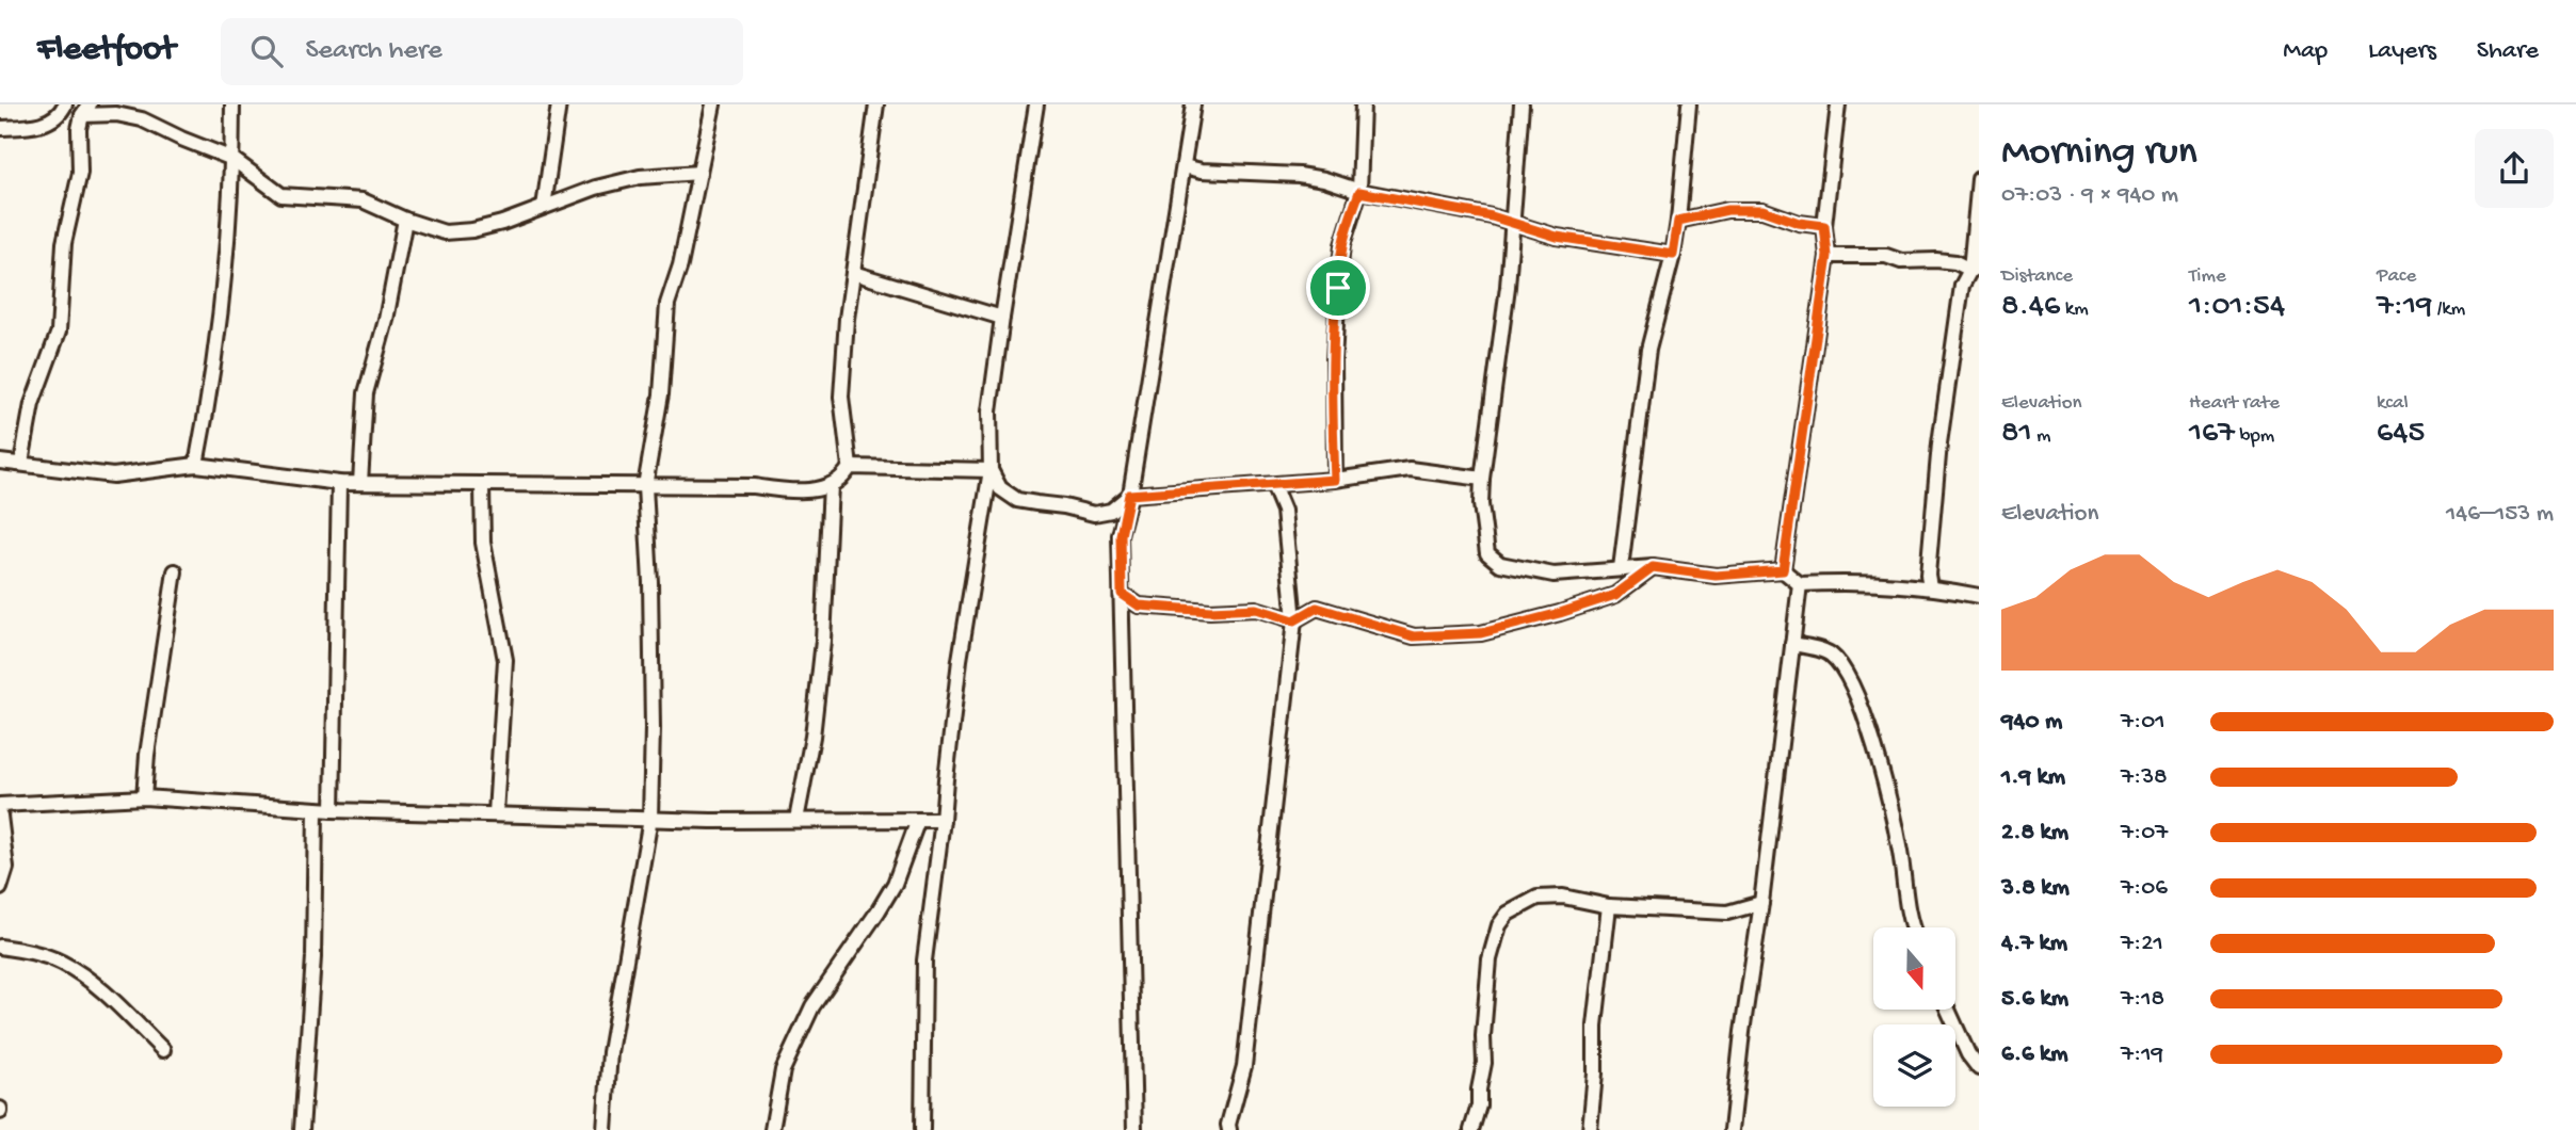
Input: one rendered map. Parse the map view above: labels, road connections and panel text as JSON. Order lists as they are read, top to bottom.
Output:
{
  "north": "bottom",
  "page": {
    "header": "Fleetfoot",
    "search": "Search here",
    "nav": ["Map", "Layers", "Share"],
    "heading": ["Morning run", "07:03 · 9 × 940 m"],
    "stats": [
      ["Distance", "8.46 km"],
      ["Time", "1:01:54"],
      ["Pace", "7:19 /km"],
      ["Elevation", "81 m"],
      ["Heart rate", "167 bpm"],
      ["kcal", "645"]
    ],
    "chart": ["Elevation", "146–153 m"],
    "list": [
      {
        "name": "940 m",
        "note": "7:01"
      },
      {
        "name": "1.9 km",
        "note": "7:38"
      },
      {
        "name": "2.8 km",
        "note": "7:07"
      },
      {
        "name": "3.8 km",
        "note": "7:06"
      },
      {
        "name": "4.7 km",
        "note": "7:21"
      },
      {
        "name": "5.6 km",
        "note": "7:18"
      },
      {
        "name": "6.6 km",
        "note": "7:19"
      }
    ]
  }
}
